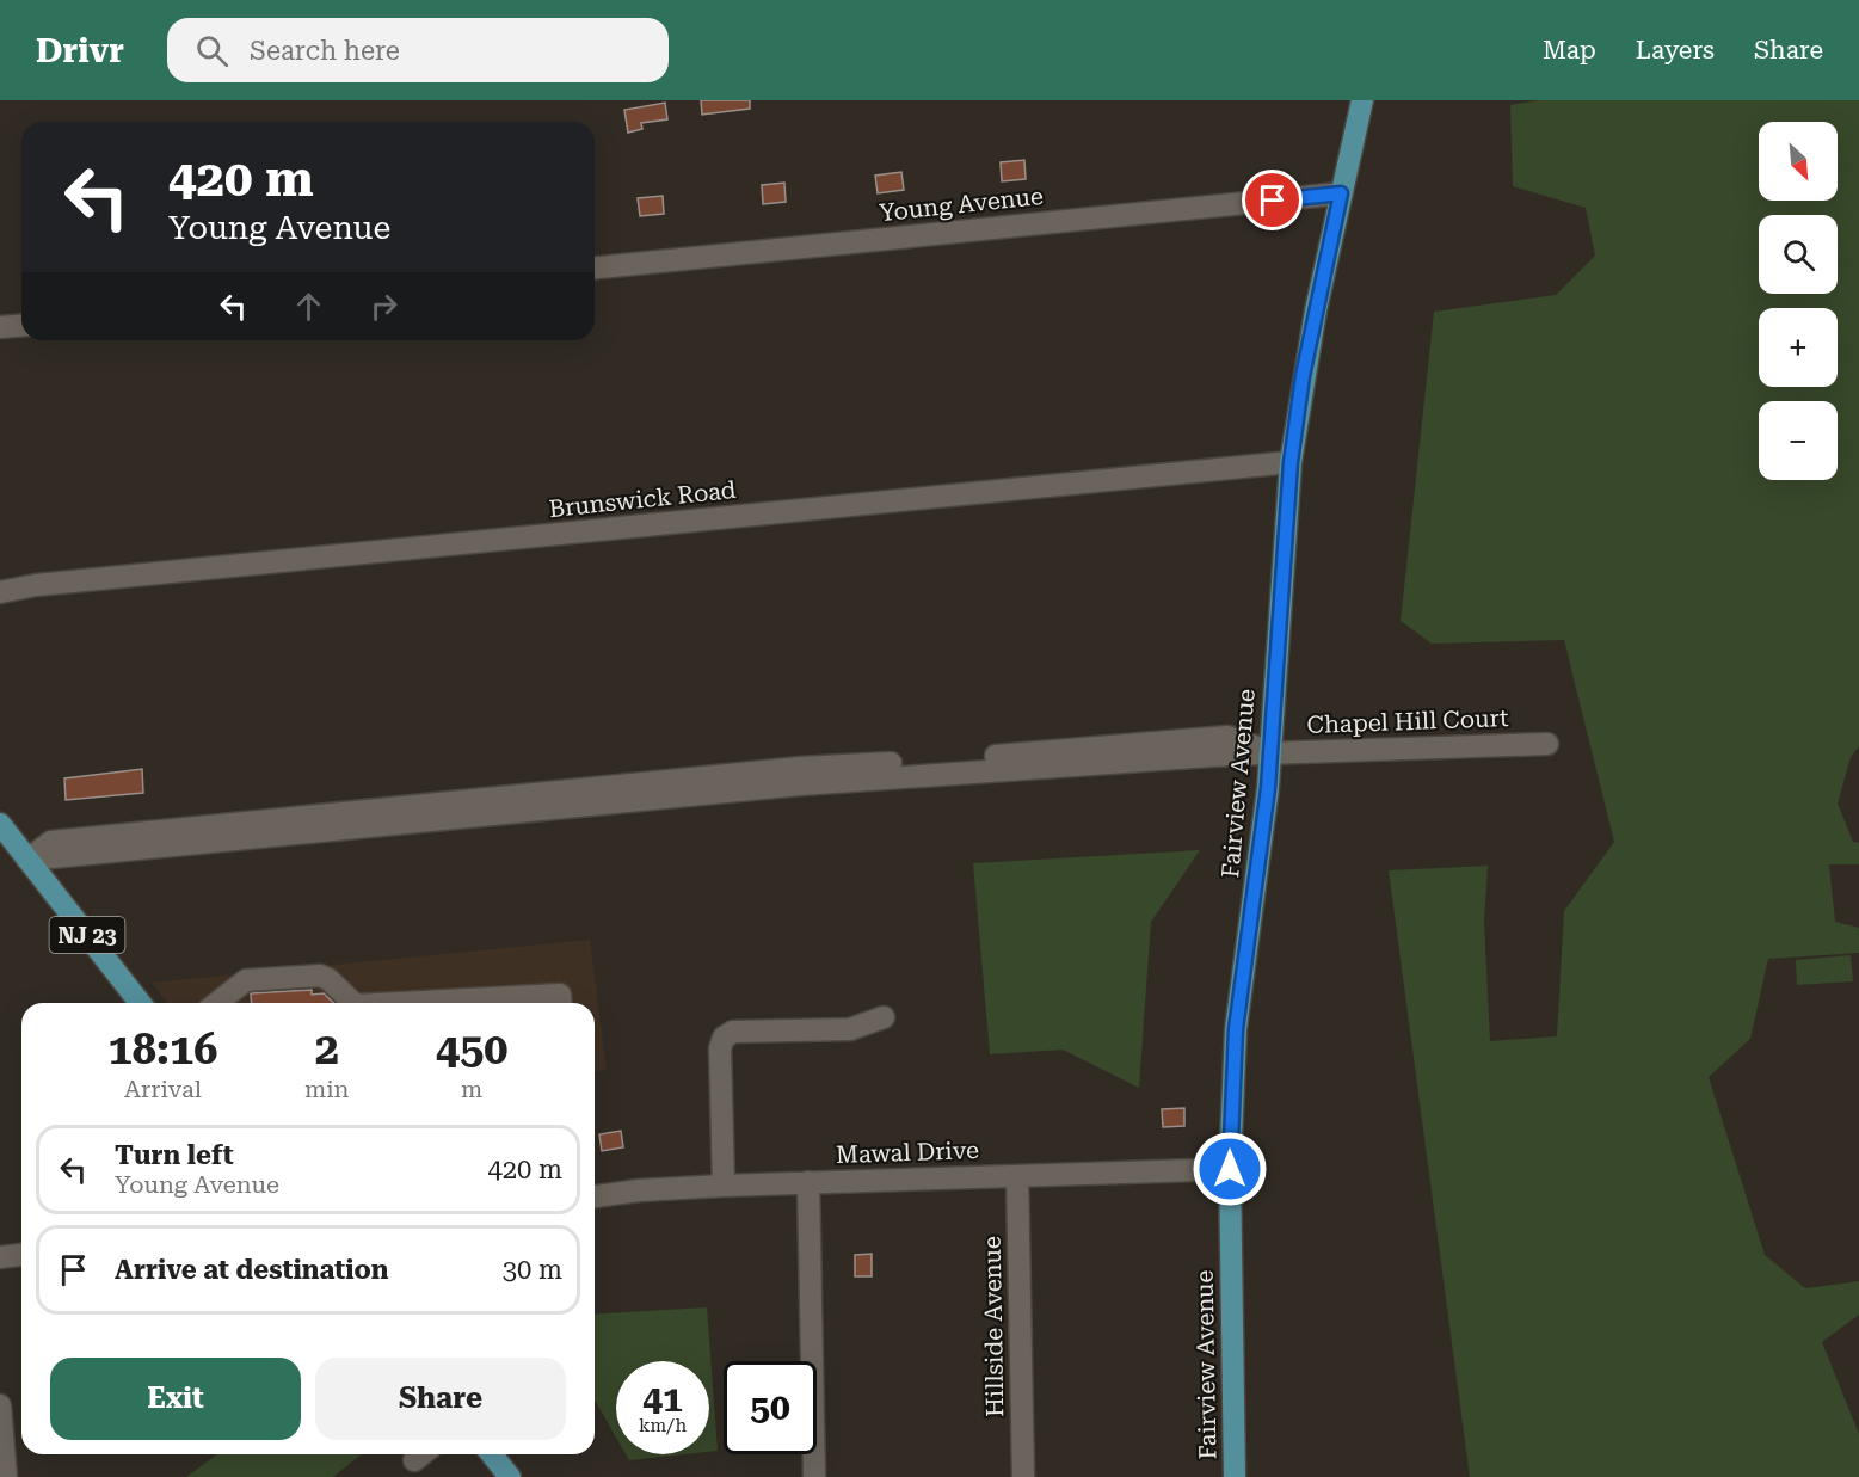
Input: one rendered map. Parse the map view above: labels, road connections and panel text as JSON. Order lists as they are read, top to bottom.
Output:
{
  "streets": {
    "main road": ["Fairview Avenue", "NJ 23"],
    "street": [
      "Young Avenue",
      "Brunswick Road",
      "Chapel Hill Court",
      "Mawal Drive",
      "Hillside Avenue"
    ]
  },
  "crossings": [
    ["Young Avenue", "Fairview Avenue"],
    ["Brunswick Road", "Fairview Avenue"],
    ["Chapel Hill Court", "Fairview Avenue"],
    ["Chapel Hill Court", "NJ 23"],
    ["Fairview Avenue", "Mawal Drive"],
    ["Mawal Drive", "Hillside Avenue"]
  ],
  "north": "bottom right",
  "page": {
    "header": "Drivr",
    "search": "Search here",
    "nav": ["Map", "Layers", "Share"],
    "map_buttons": ["+", "−"],
    "turn": ["420 m", "Young Avenue"],
    "eta": [
      "18:16",
      "Arrival",
      "2",
      "min",
      "450",
      "m"
    ],
    "list": [
      {
        "name": "Turn left",
        "note": "Young Avenue",
        "value": "420 m"
      },
      {
        "name": "Arrive at destination",
        "value": "30 m"
      }
    ],
    "buttons": ["Exit", "Share"],
    "speed": "41 km/h",
    "limit": "50"
  }
}
